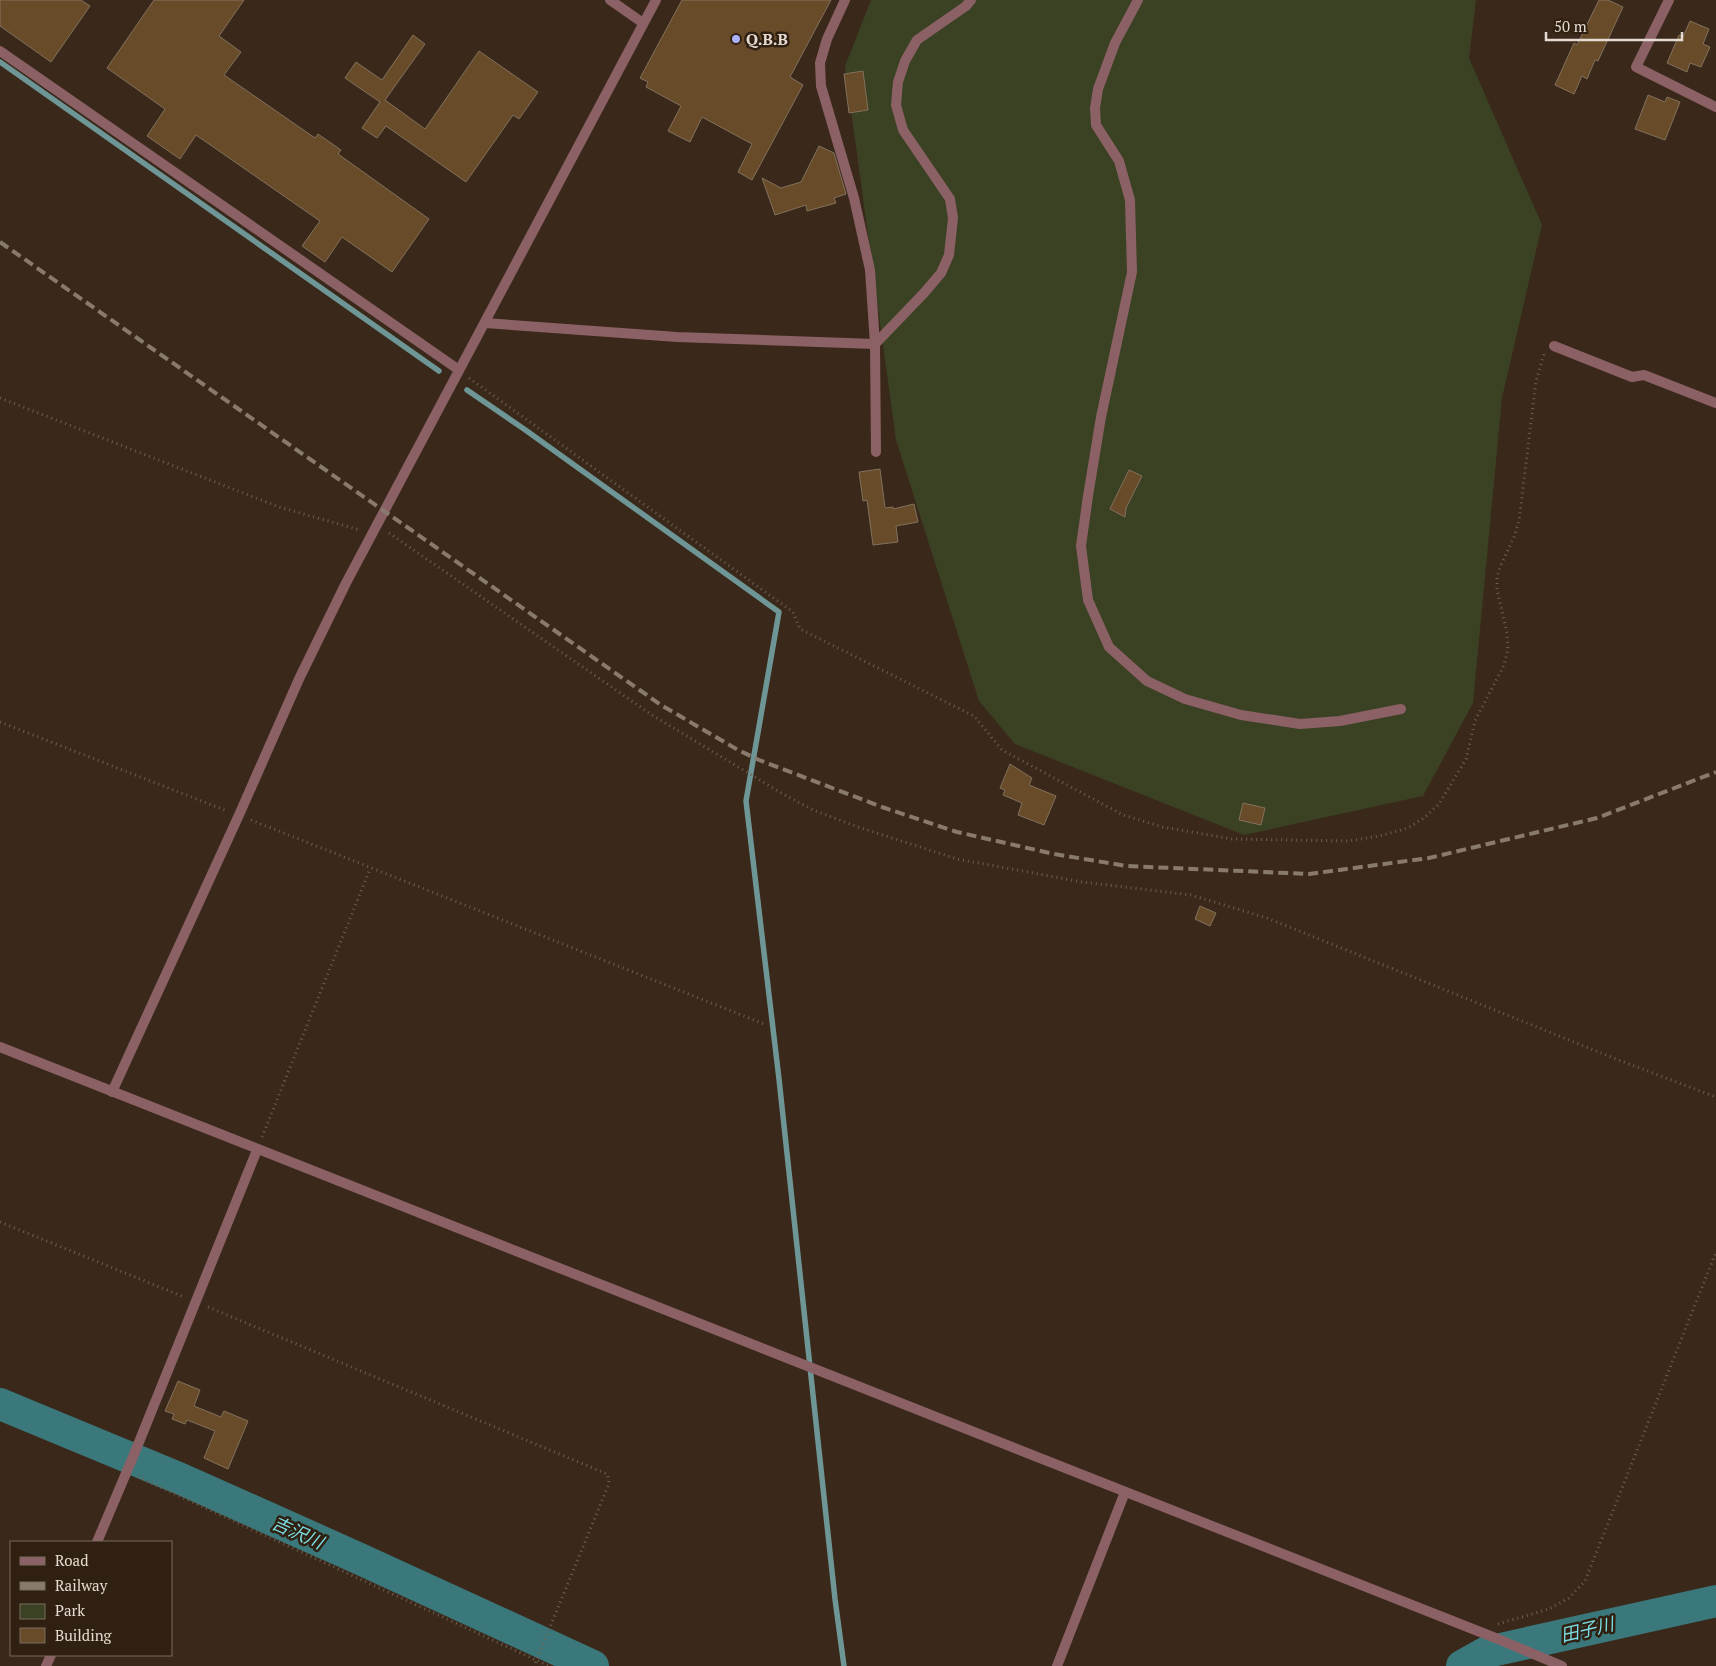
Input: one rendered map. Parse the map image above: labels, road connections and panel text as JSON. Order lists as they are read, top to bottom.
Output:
{
  "water": ["吉沢川", "田子川"],
  "places": ["Q.B.B"],
  "legend": [
    "Road",
    "Railway",
    "Park",
    "Building"
  ],
  "scale_bar": "50 m"
}
